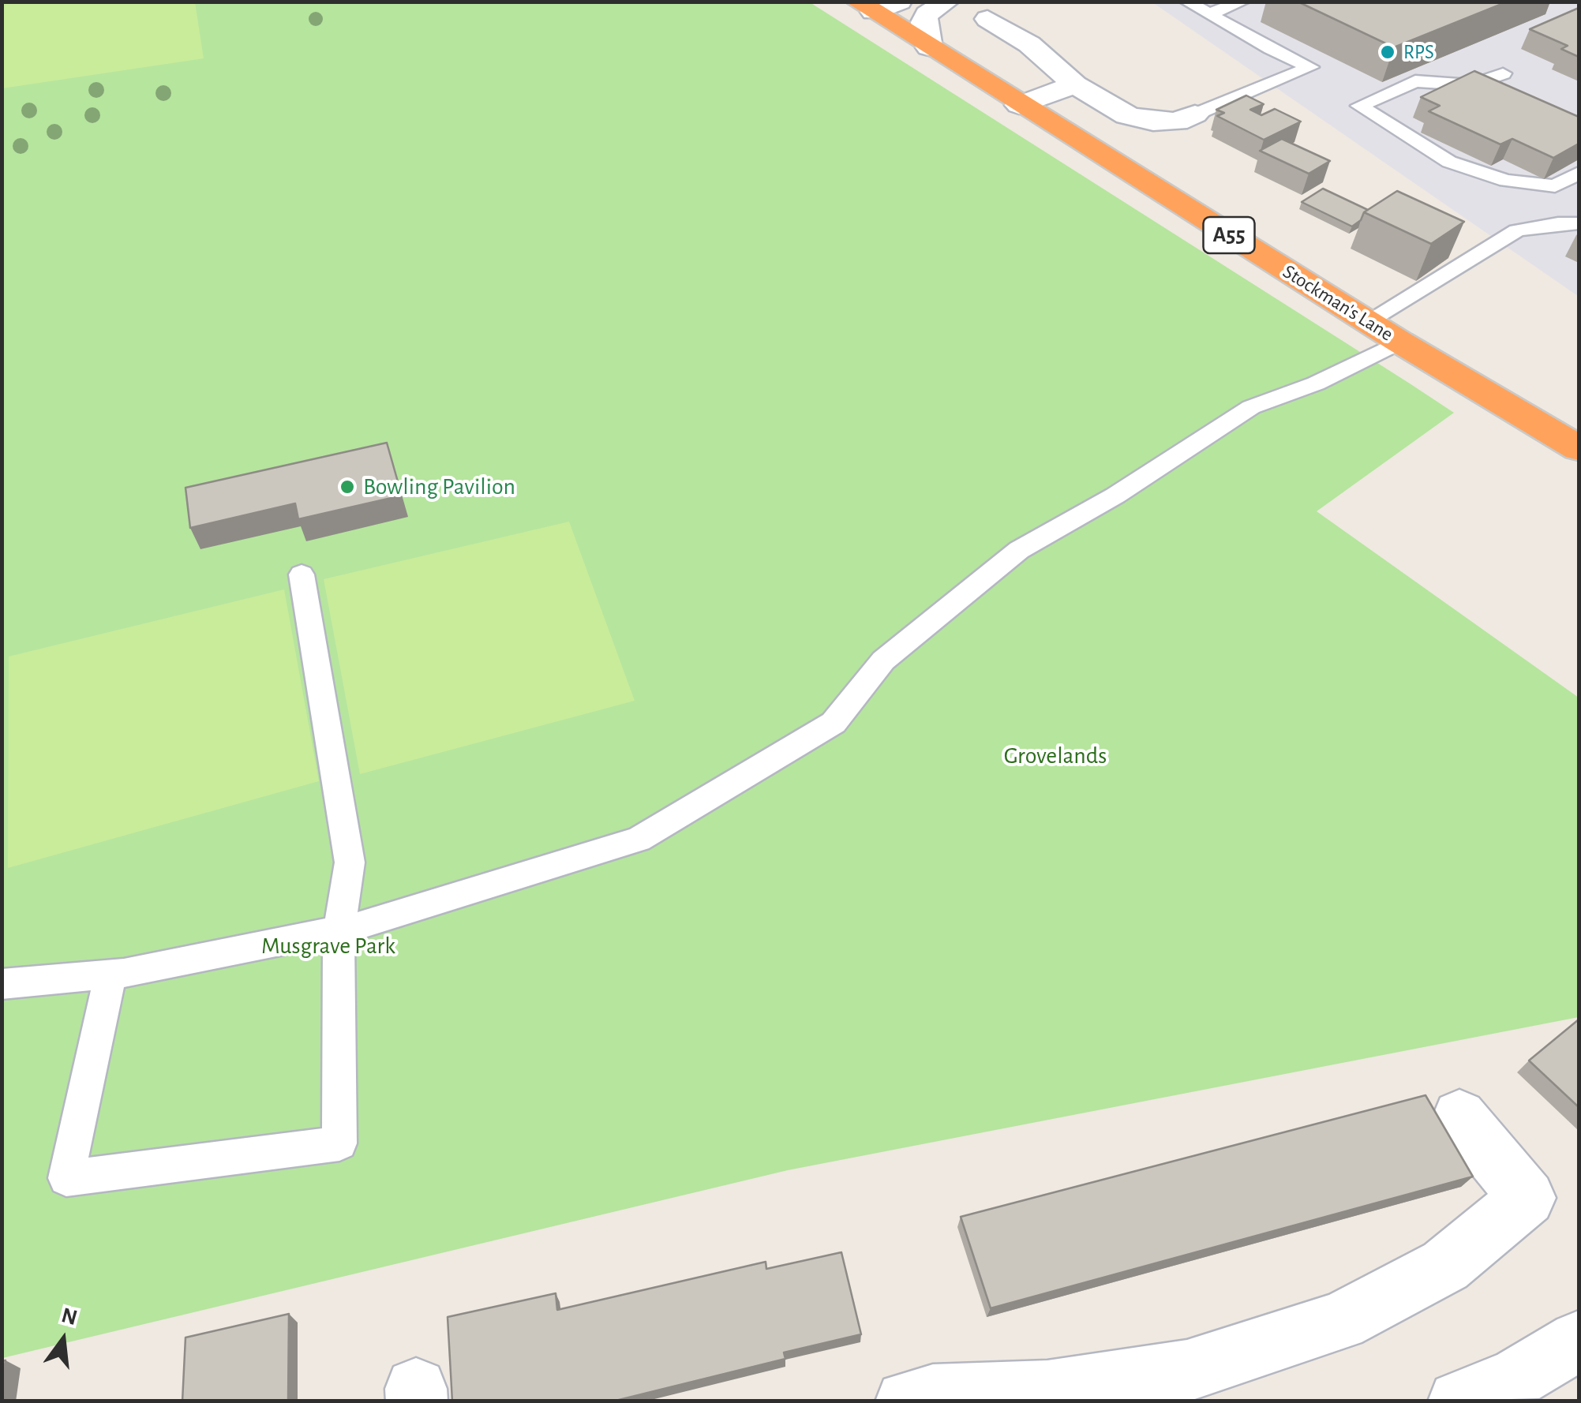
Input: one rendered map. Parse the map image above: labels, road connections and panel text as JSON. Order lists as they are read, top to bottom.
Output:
{
  "streets": {
    "highway": ["A55", "Stockman's Lane"]
  },
  "parks": ["Grovelands", "Musgrave Park"],
  "places": ["RPS", "Bowling Pavilion"],
  "north": "top"
}
